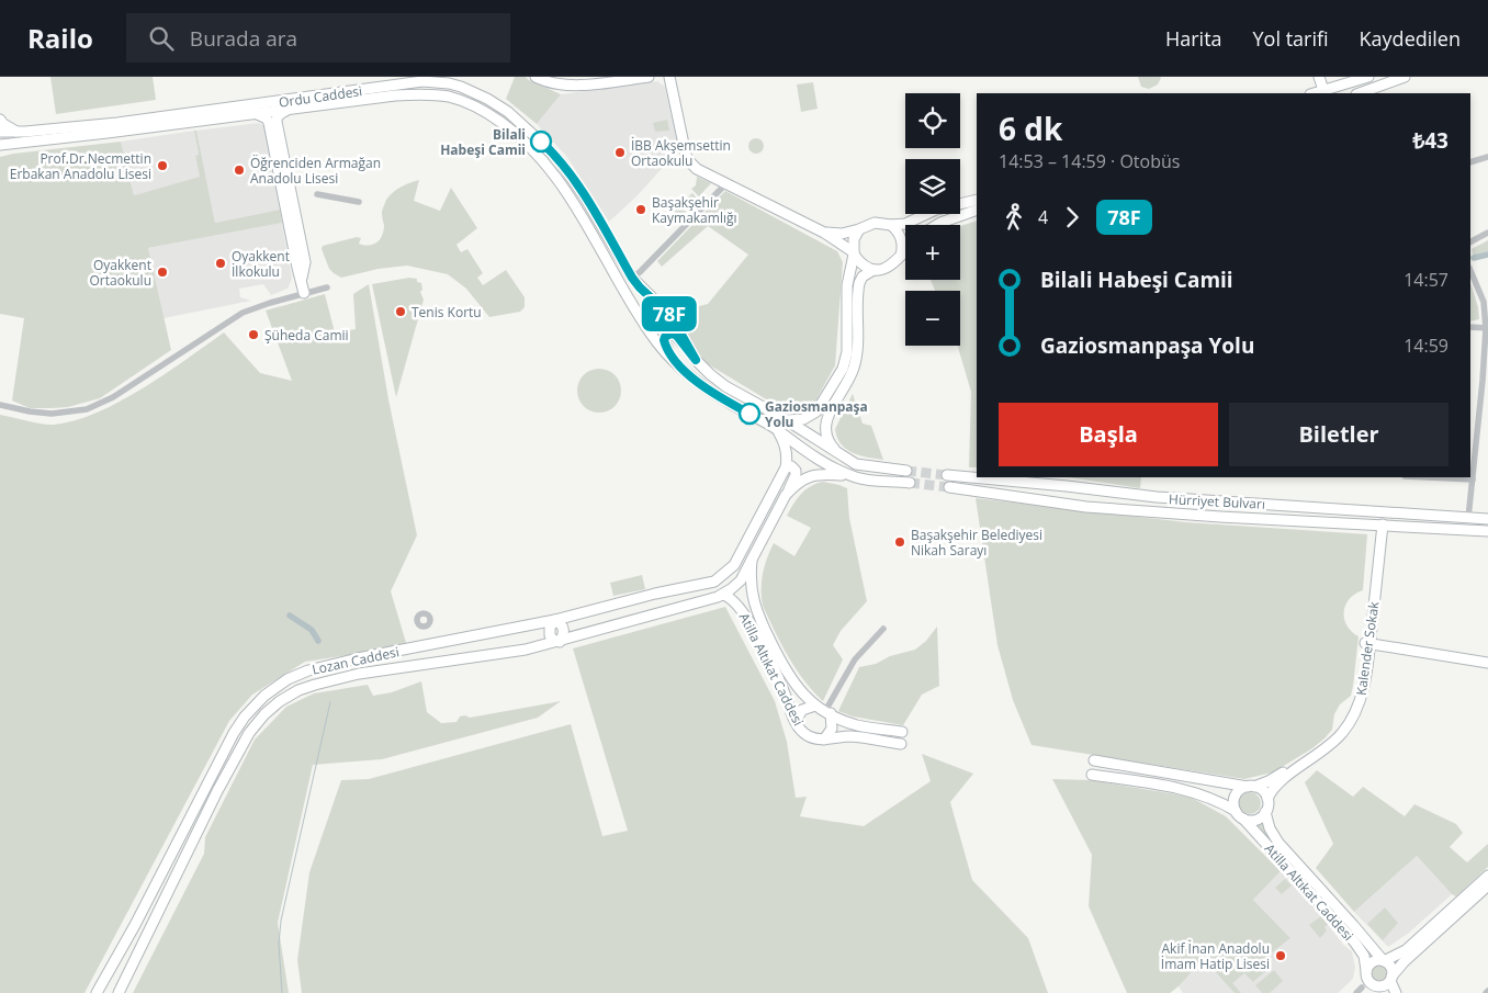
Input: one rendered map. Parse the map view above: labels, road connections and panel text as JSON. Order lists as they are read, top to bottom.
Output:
{
  "streets": {
    "main road": [
      "Ordu Caddesi",
      "Hürriyet Bulvarı",
      "Kalender Sokak",
      "Lozan Caddesi",
      "Atilla Altıkat Caddesi"
    ]
  },
  "crossings": [
    ["Hürriyet Bulvarı", "Kalender Sokak"],
    ["Kalender Sokak", "Atilla Altıkat Caddesi"],
    ["Lozan Caddesi", "Atilla Altıkat Caddesi"]
  ],
  "places": [
    "Bilali Habeşi Camii",
    "İBB Akşemsettin Ortaokulu",
    "Prof.Dr.Necmettin Erbakan Anadolu Lisesi",
    "Öğrenciden Armağan Anadolu Lisesi",
    "Başakşehir Kaymakamlığı",
    "Oyakkent İlkokulu",
    "Oyakkent Ortaokulu",
    "Tenis Kortu",
    "Şüheda Camii",
    "Gaziosmanpaşa Yolu",
    "Başakşehir Belediyesi Nikah Sarayı",
    "Akif İnan Anadolu İmam Hatip Lisesi"
  ],
  "lines": ["bus line 78F"],
  "page": {
    "header": "Railo",
    "search": "Burada ara",
    "nav": ["Harita", "Yol tarifi", "Kaydedilen"],
    "on_map": "78F",
    "map_buttons": ["+", "−"],
    "heading": ["6 dk", "14:53 – 14:59 · Otobüs", "₺43"],
    "legs": ["4", "78F"],
    "list": [
      {
        "name": "Bilali Habeşi Camii",
        "value": "14:57"
      },
      {
        "name": "Gaziosmanpaşa Yolu",
        "value": "14:59"
      }
    ],
    "buttons": ["Başla", "Biletler"]
  }
}
